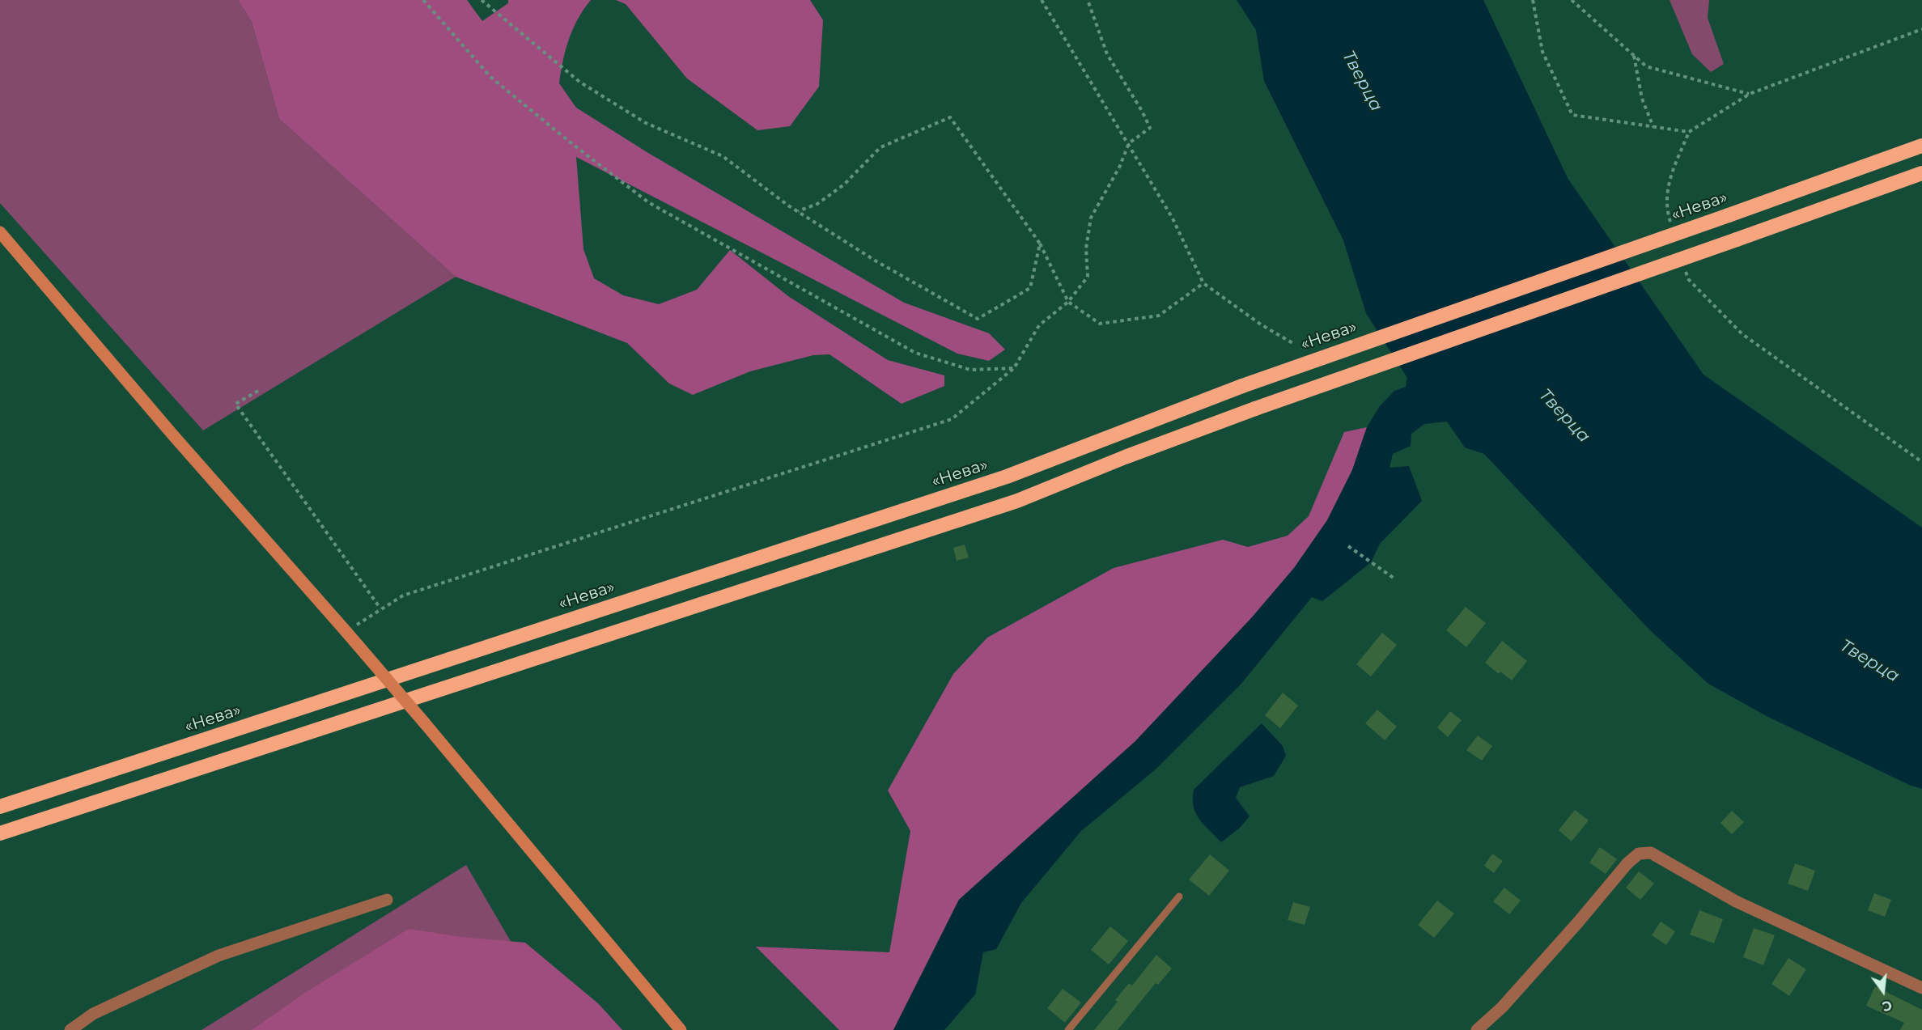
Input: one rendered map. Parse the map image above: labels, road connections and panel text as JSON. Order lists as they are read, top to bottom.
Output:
{
  "streets": {
    "highway": ["«Нева»"]
  },
  "water": ["Тверца"],
  "north": "bottom"
}
